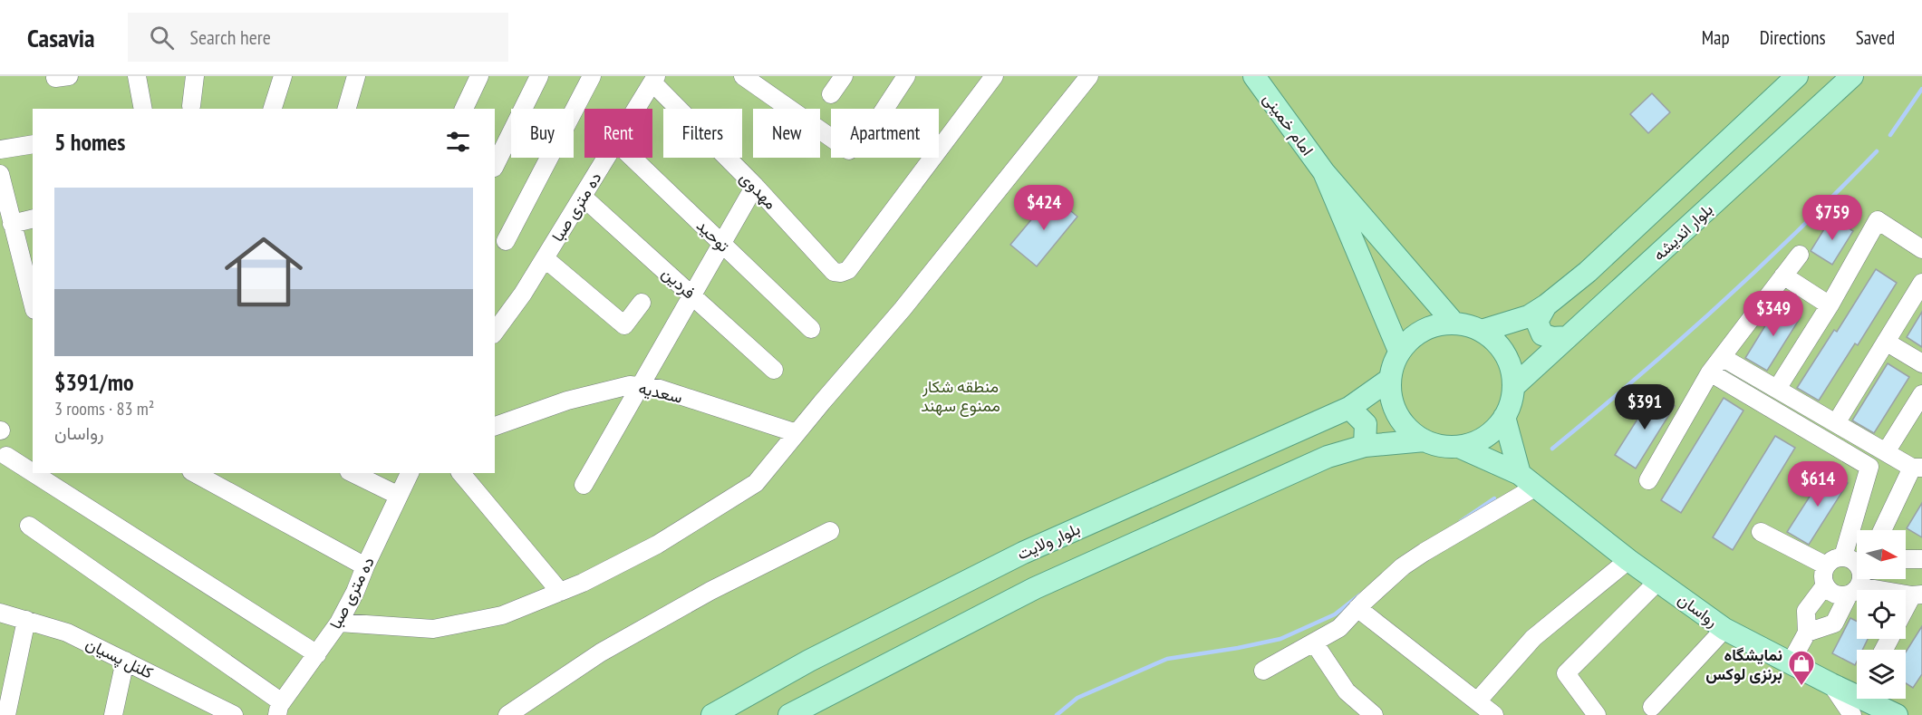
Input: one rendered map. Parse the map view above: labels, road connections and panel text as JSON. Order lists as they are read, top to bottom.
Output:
{
  "streets": {
    "main road": [
      "امام خمینی",
      "بلوار اندیشه",
      "بلوار ولایت",
      "رواسان"
    ],
    "street": [
      "مهدوی",
      "ده متری صبا",
      "توحید",
      "فردین",
      "سعدیه",
      "کلنل پسیان"
    ]
  },
  "crossings": [
    ["مهدوی", "ده متری صبا"],
    ["ده متری صبا", "فردین"],
    ["بلوار اندیشه", "بلوار ولایت"],
    ["بلوار اندیشه", "رواسان"],
    ["بلوار ولایت", "رواسان"]
  ],
  "parks": ["منطقه شکار ممنوع سهند"],
  "places": {
    "shop": ["نمایشگاه برنزی لوکس"]
  },
  "north": "right",
  "page": {
    "header": "Casavia",
    "search": "Search here",
    "nav": ["Map", "Directions", "Saved"],
    "chip": [
      "Buy",
      "Rent",
      "Filters",
      "New",
      "Apartment"
    ],
    "heading": "5 homes",
    "list": [
      {
        "name": "$391/mo",
        "note": "3 rooms · 83 m² · رواسان"
      }
    ],
    "price": [
      "$424",
      "$759",
      "$349",
      "$391",
      "$614"
    ]
  }
}
